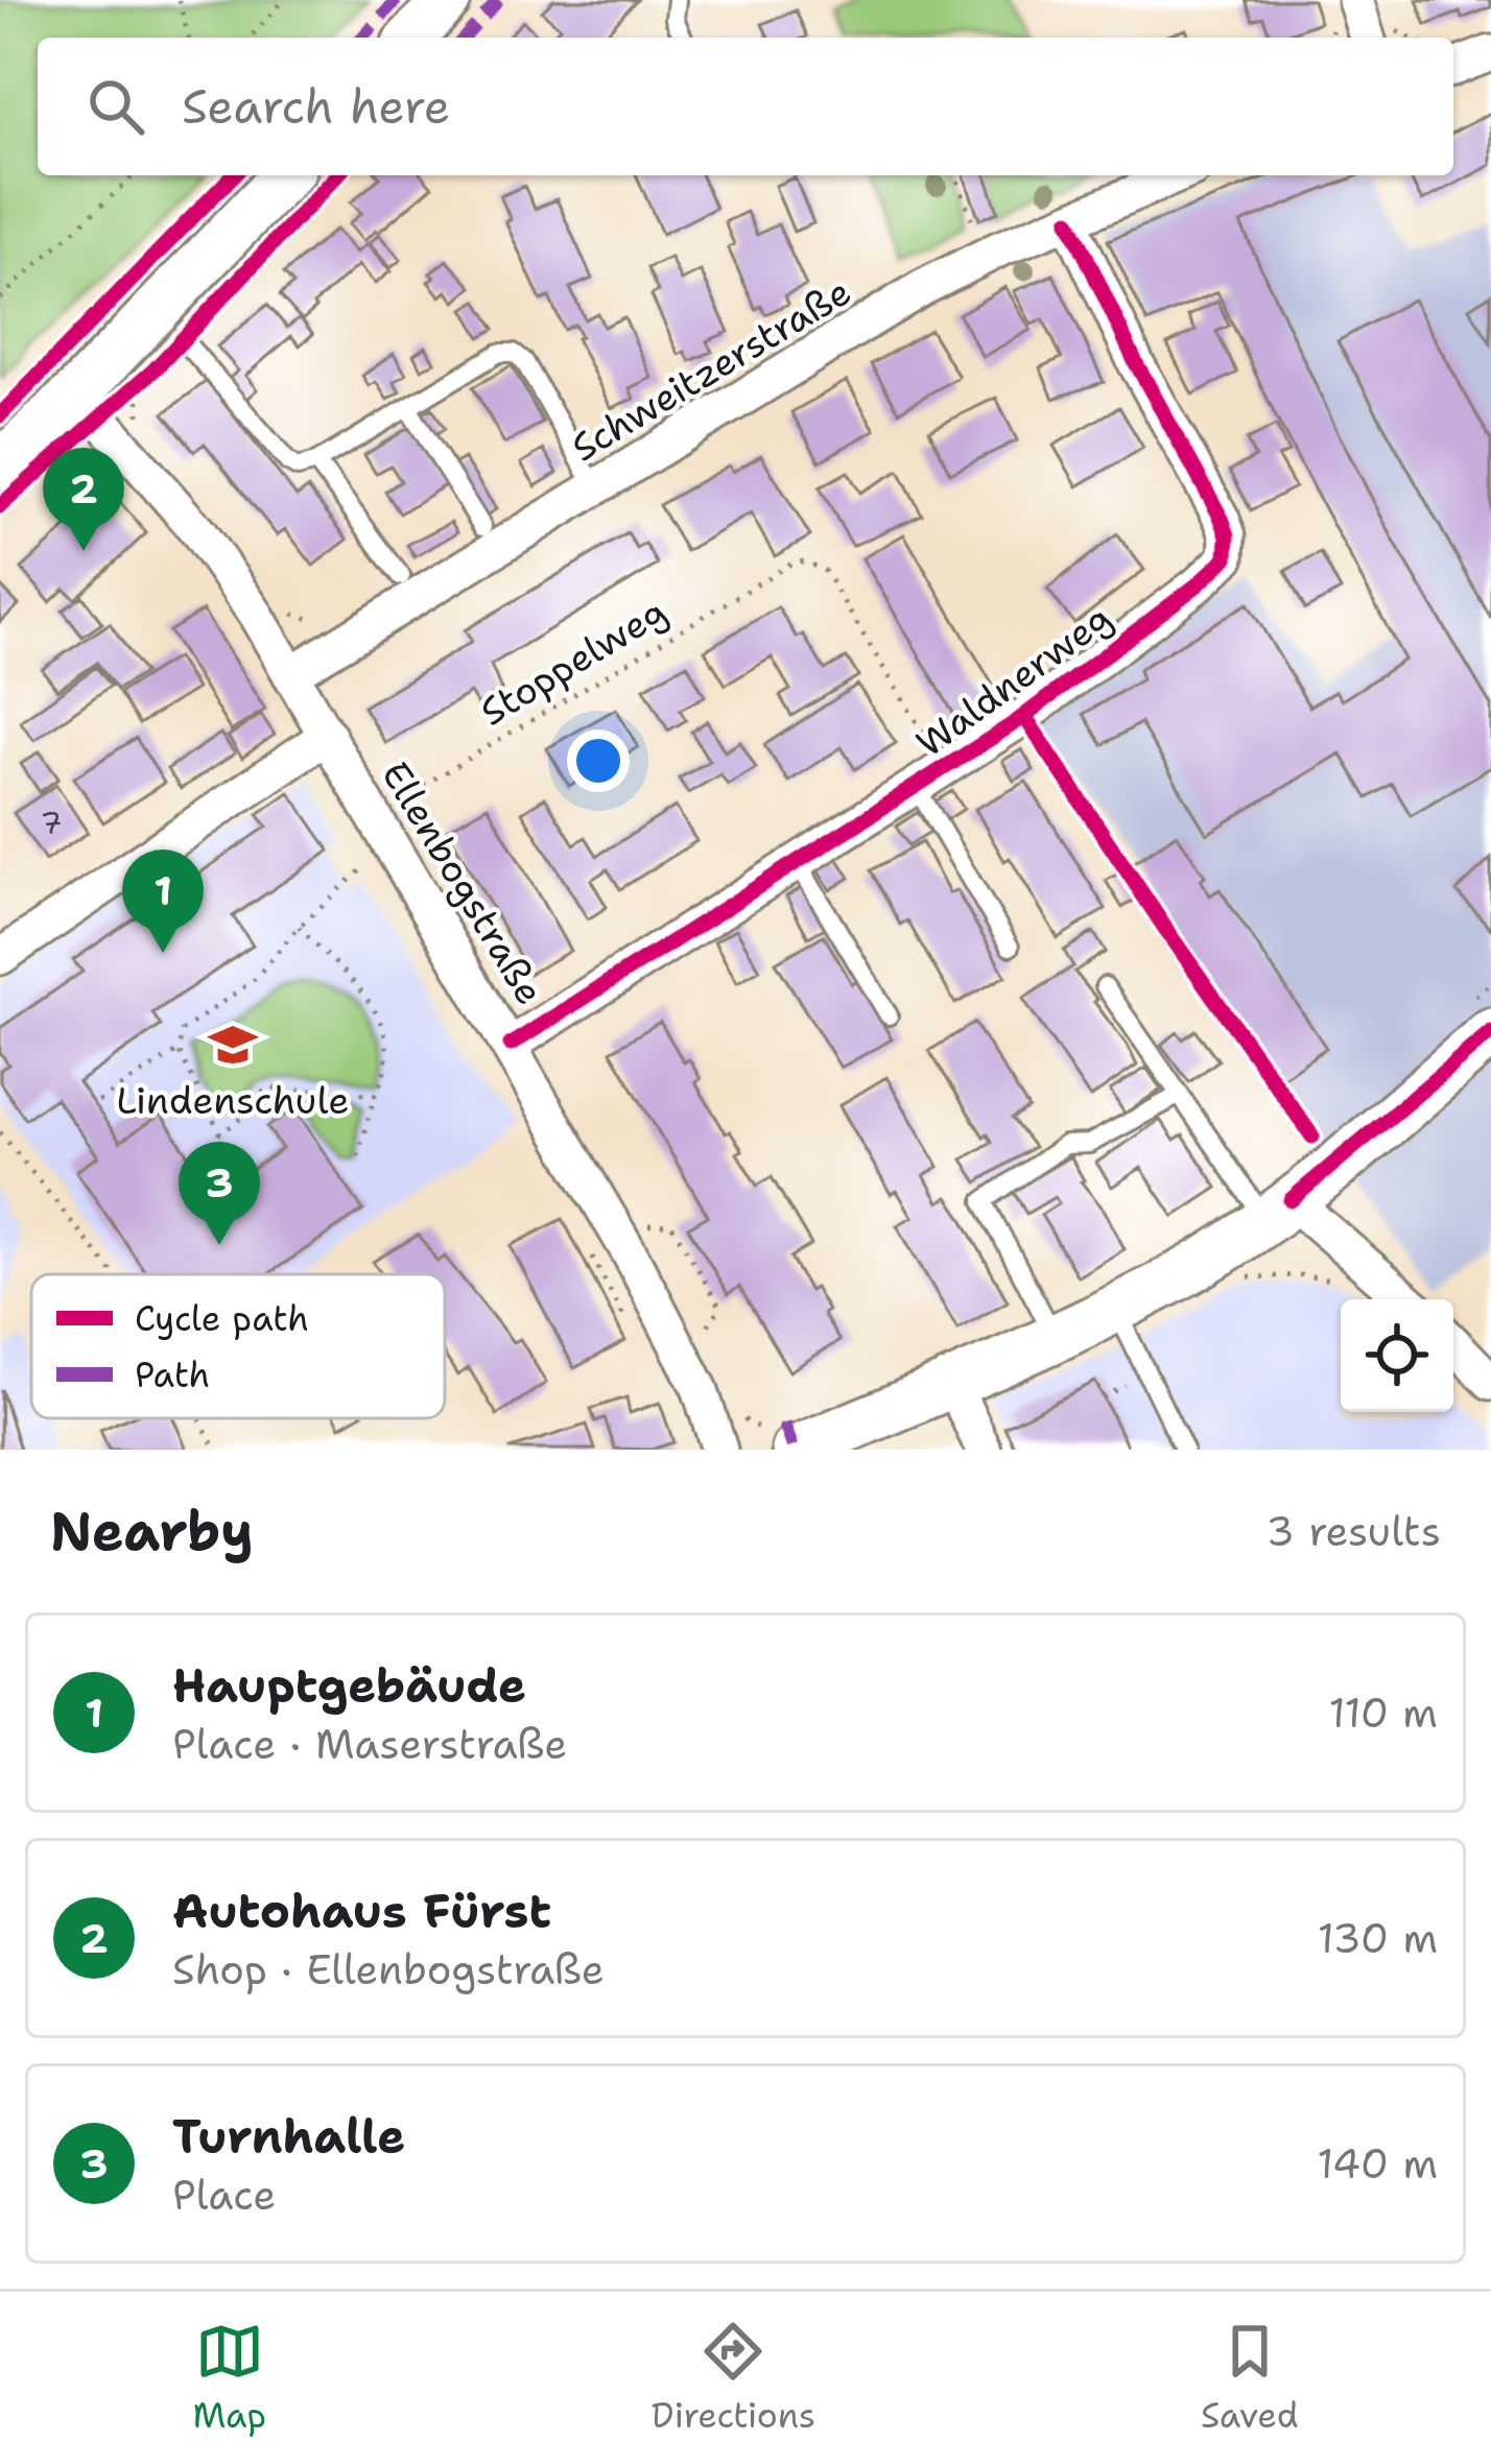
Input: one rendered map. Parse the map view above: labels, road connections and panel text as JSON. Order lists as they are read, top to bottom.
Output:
{
  "streets": {
    "street": ["Schweitzerstraße", "Waldnerweg", "Ellenbogstraße"],
    "path": ["Stoppelweg"]
  },
  "crossings": [
    ["Schweitzerstraße", "Waldnerweg"],
    ["Schweitzerstraße", "Ellenbogstraße"],
    ["Stoppelweg", "Waldnerweg"],
    ["Stoppelweg", "Ellenbogstraße"],
    ["Waldnerweg", "Ellenbogstraße"]
  ],
  "places": {
    "school or university": ["Lindenschule"]
  },
  "house_numbers": ["7"],
  "legend": ["Cycle path", "Path"],
  "page": {
    "search": "Search here",
    "pins": ["2", "1", "3"],
    "heading": ["Nearby", "3 results"],
    "list": [
      {
        "mark": "1",
        "name": "Hauptgebäude",
        "note": "Place · Maserstraße",
        "value": "110 m"
      },
      {
        "mark": "2",
        "name": "Autohaus Fürst",
        "note": "Shop · Ellenbogstraße",
        "value": "130 m"
      },
      {
        "mark": "3",
        "name": "Turnhalle",
        "note": "Place",
        "value": "140 m"
      }
    ],
    "nav": ["Map", "Directions", "Saved"]
  }
}
